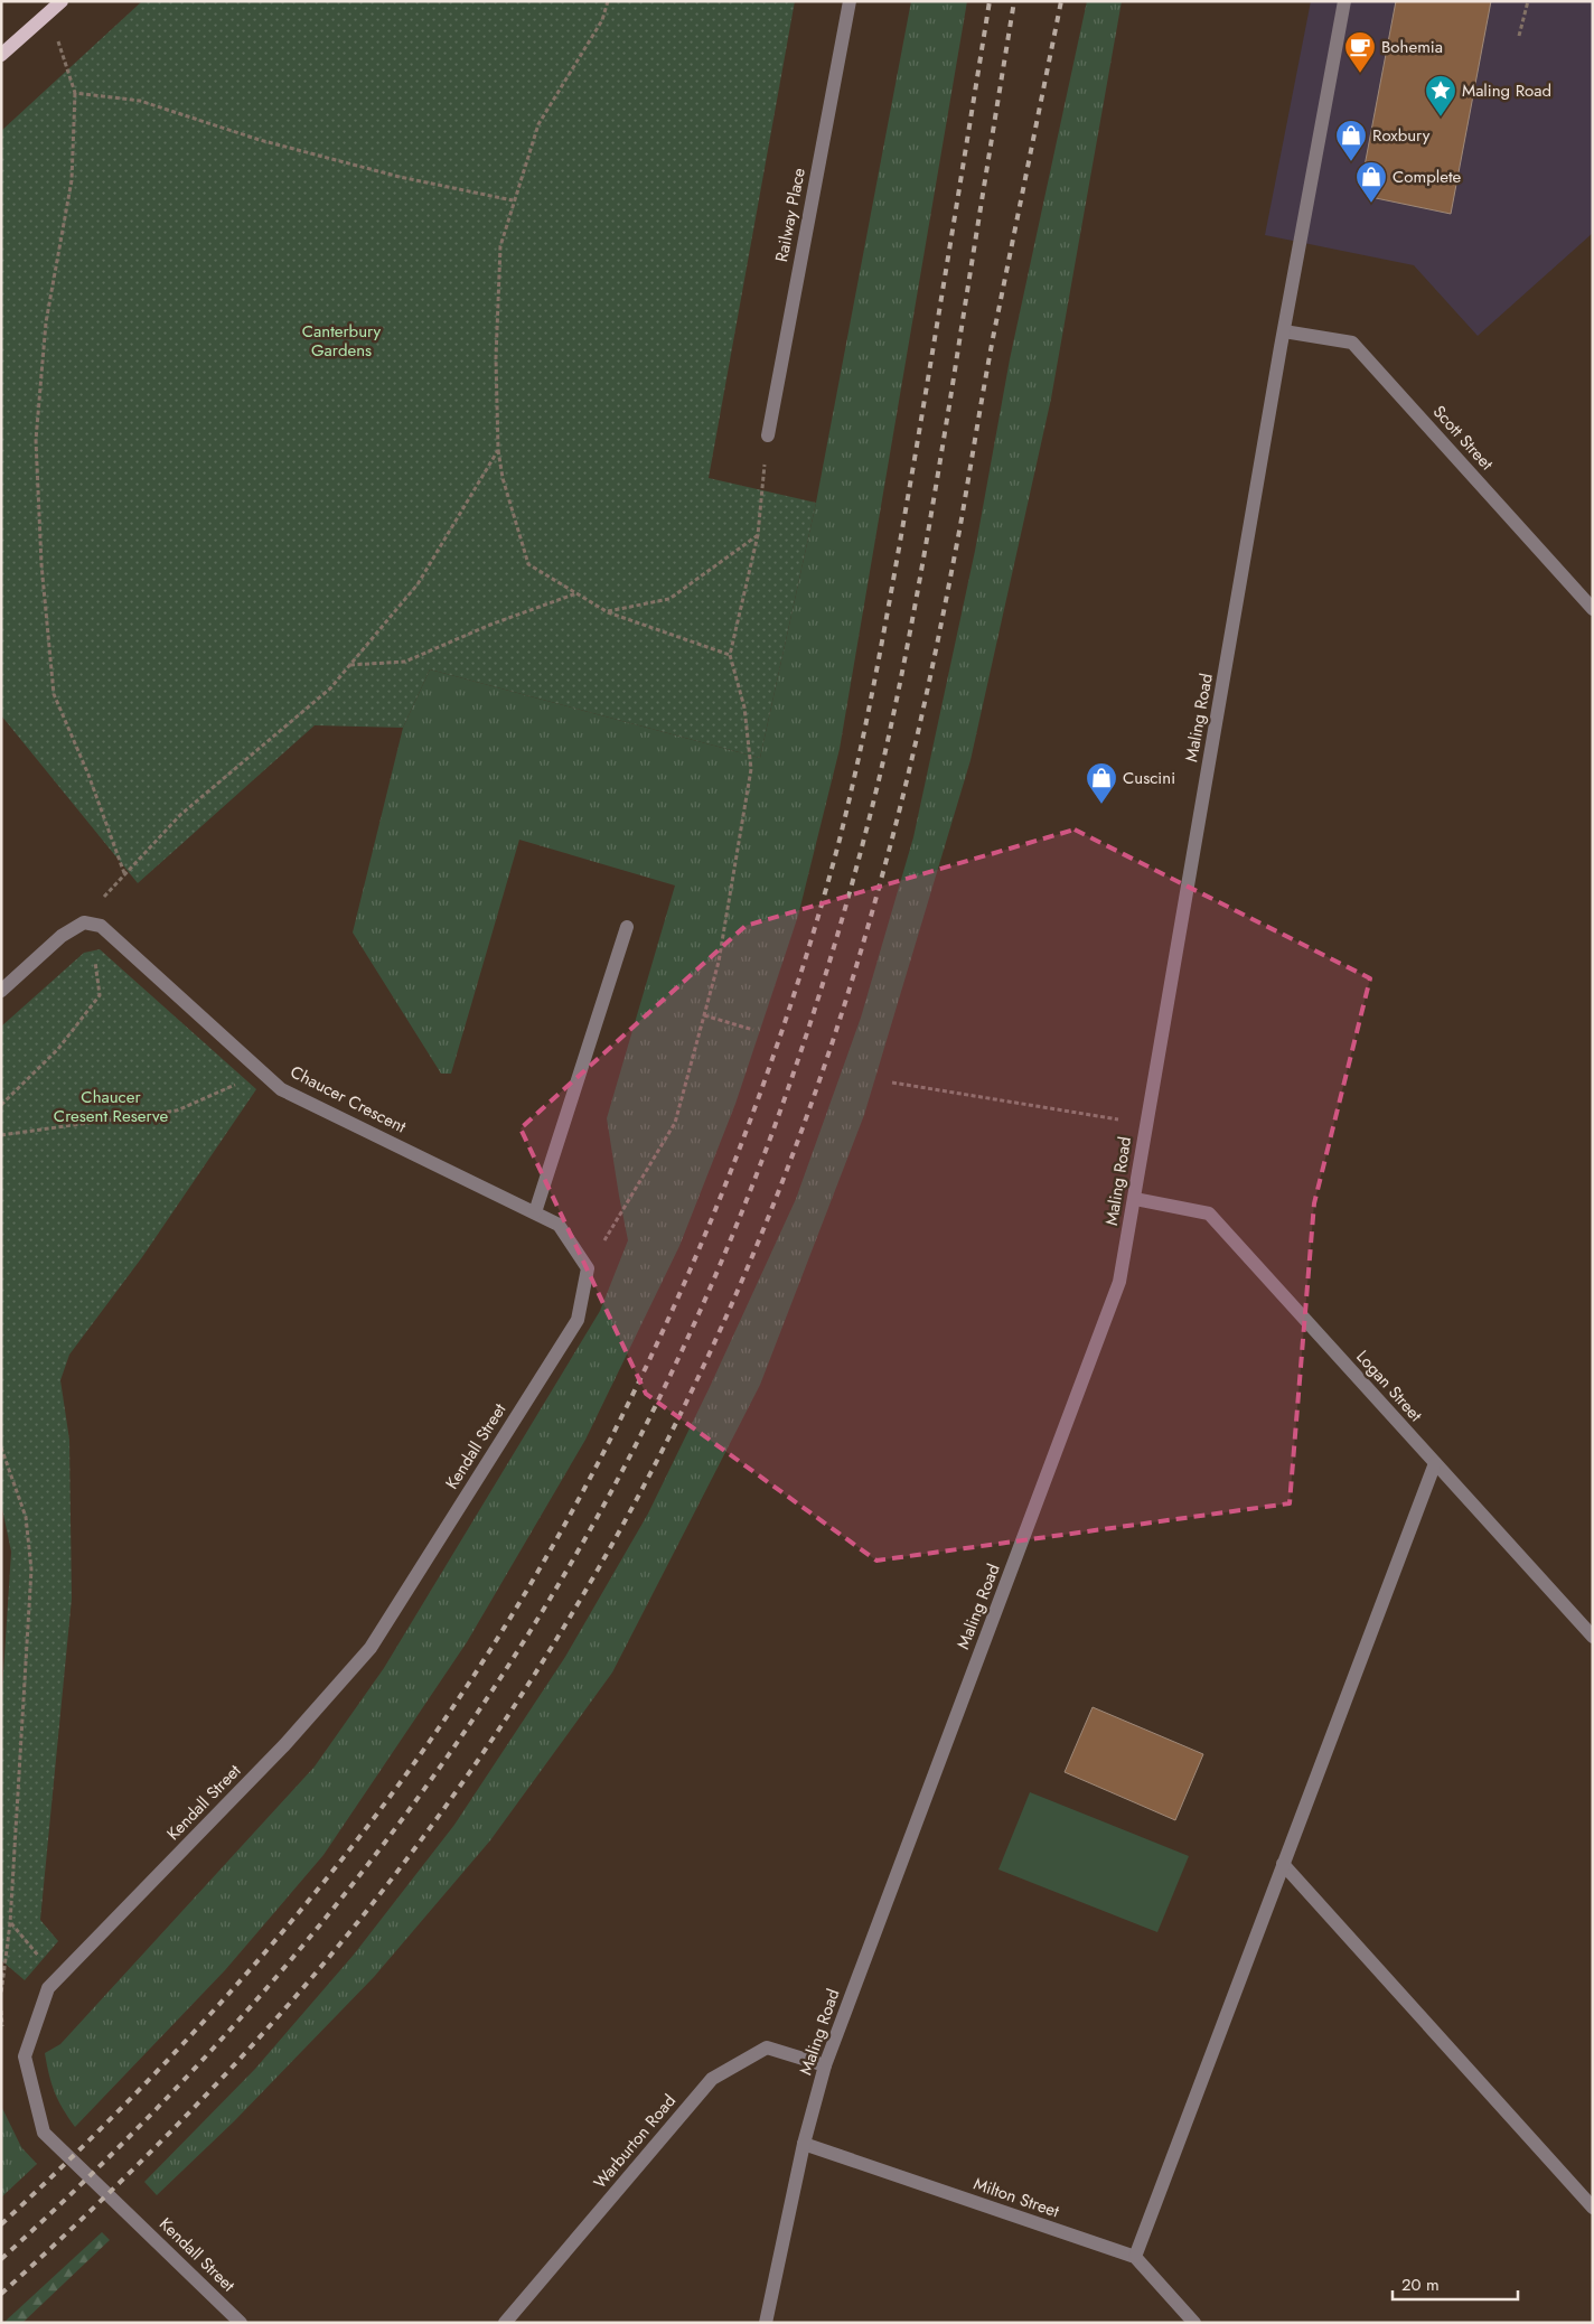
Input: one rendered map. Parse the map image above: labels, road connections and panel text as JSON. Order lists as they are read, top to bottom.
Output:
{
  "streets": {
    "street": [
      "Railway Place",
      "Scott Street",
      "Maling Road",
      "Chaucer Crescent",
      "Logan Street",
      "Kendall Street",
      "Warburton Road",
      "Milton Street"
    ]
  },
  "crossings": [
    ["Scott Street", "Maling Road"],
    ["Maling Road", "Logan Street"],
    ["Maling Road", "Warburton Road"],
    ["Maling Road", "Milton Street"],
    ["Chaucer Crescent", "Kendall Street"]
  ],
  "parks": ["Canterbury Gardens", "Chaucer Cresent Reserve"],
  "places": {
    "cafe": ["Bohemia"],
    "place": ["Maling Road"],
    "shop": ["Roxbury", "Complete", "Cuscini"]
  },
  "scale_bar": "20 m"
}
